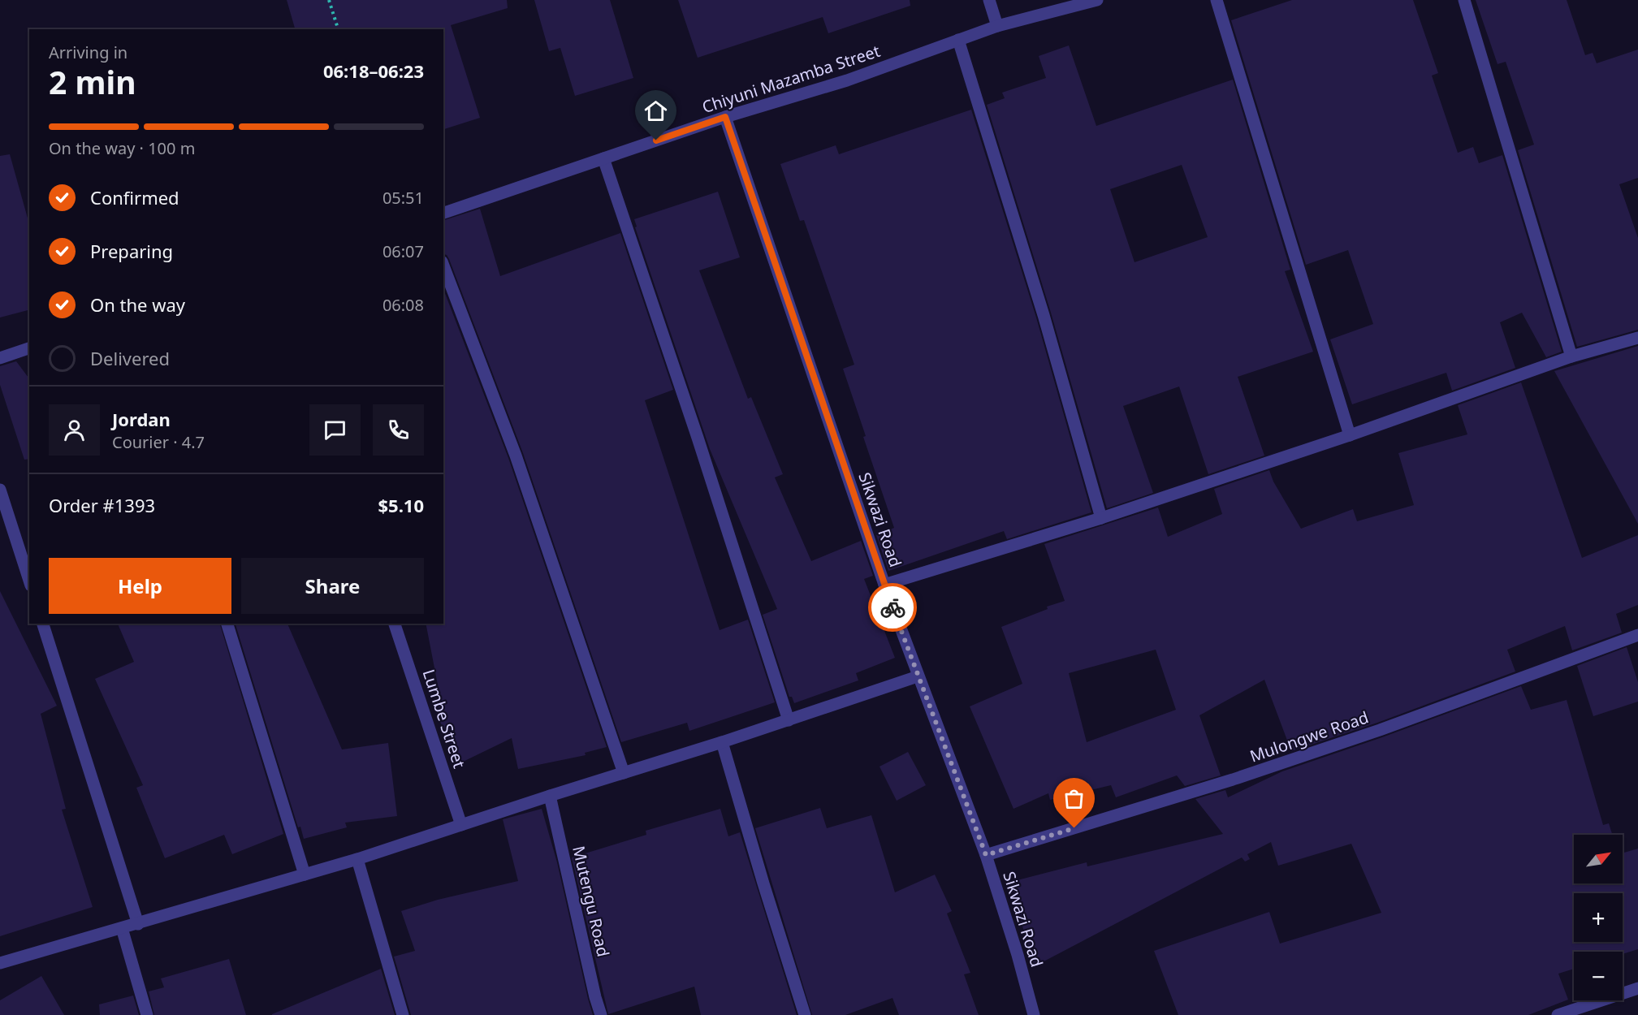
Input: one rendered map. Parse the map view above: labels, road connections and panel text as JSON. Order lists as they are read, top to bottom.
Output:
{
  "streets": {
    "street": [
      "Chiyuni Mazamba Street",
      "Sikwazi Road",
      "Lumbe Street",
      "Mulongwe Road",
      "Mutengu Road"
    ]
  },
  "crossings": [
    ["Chiyuni Mazamba Street", "Sikwazi Road"],
    ["Sikwazi Road", "Mulongwe Road"]
  ],
  "north": "top right",
  "page": {
    "heading": ["2 min", "Arriving in", "06:18–06:23"],
    "panel": [
      "Jordan",
      "Courier · 4.7",
      "Order #1393",
      "$5.10"
    ],
    "bar": "On the way · 100 m",
    "list": [
      ["Confirmed", "05:51"],
      ["Preparing", "06:07"],
      ["On the way", "06:08"],
      "Delivered"
    ],
    "buttons": ["Help", "Share"],
    "map_buttons": ["+", "−"]
  }
}
